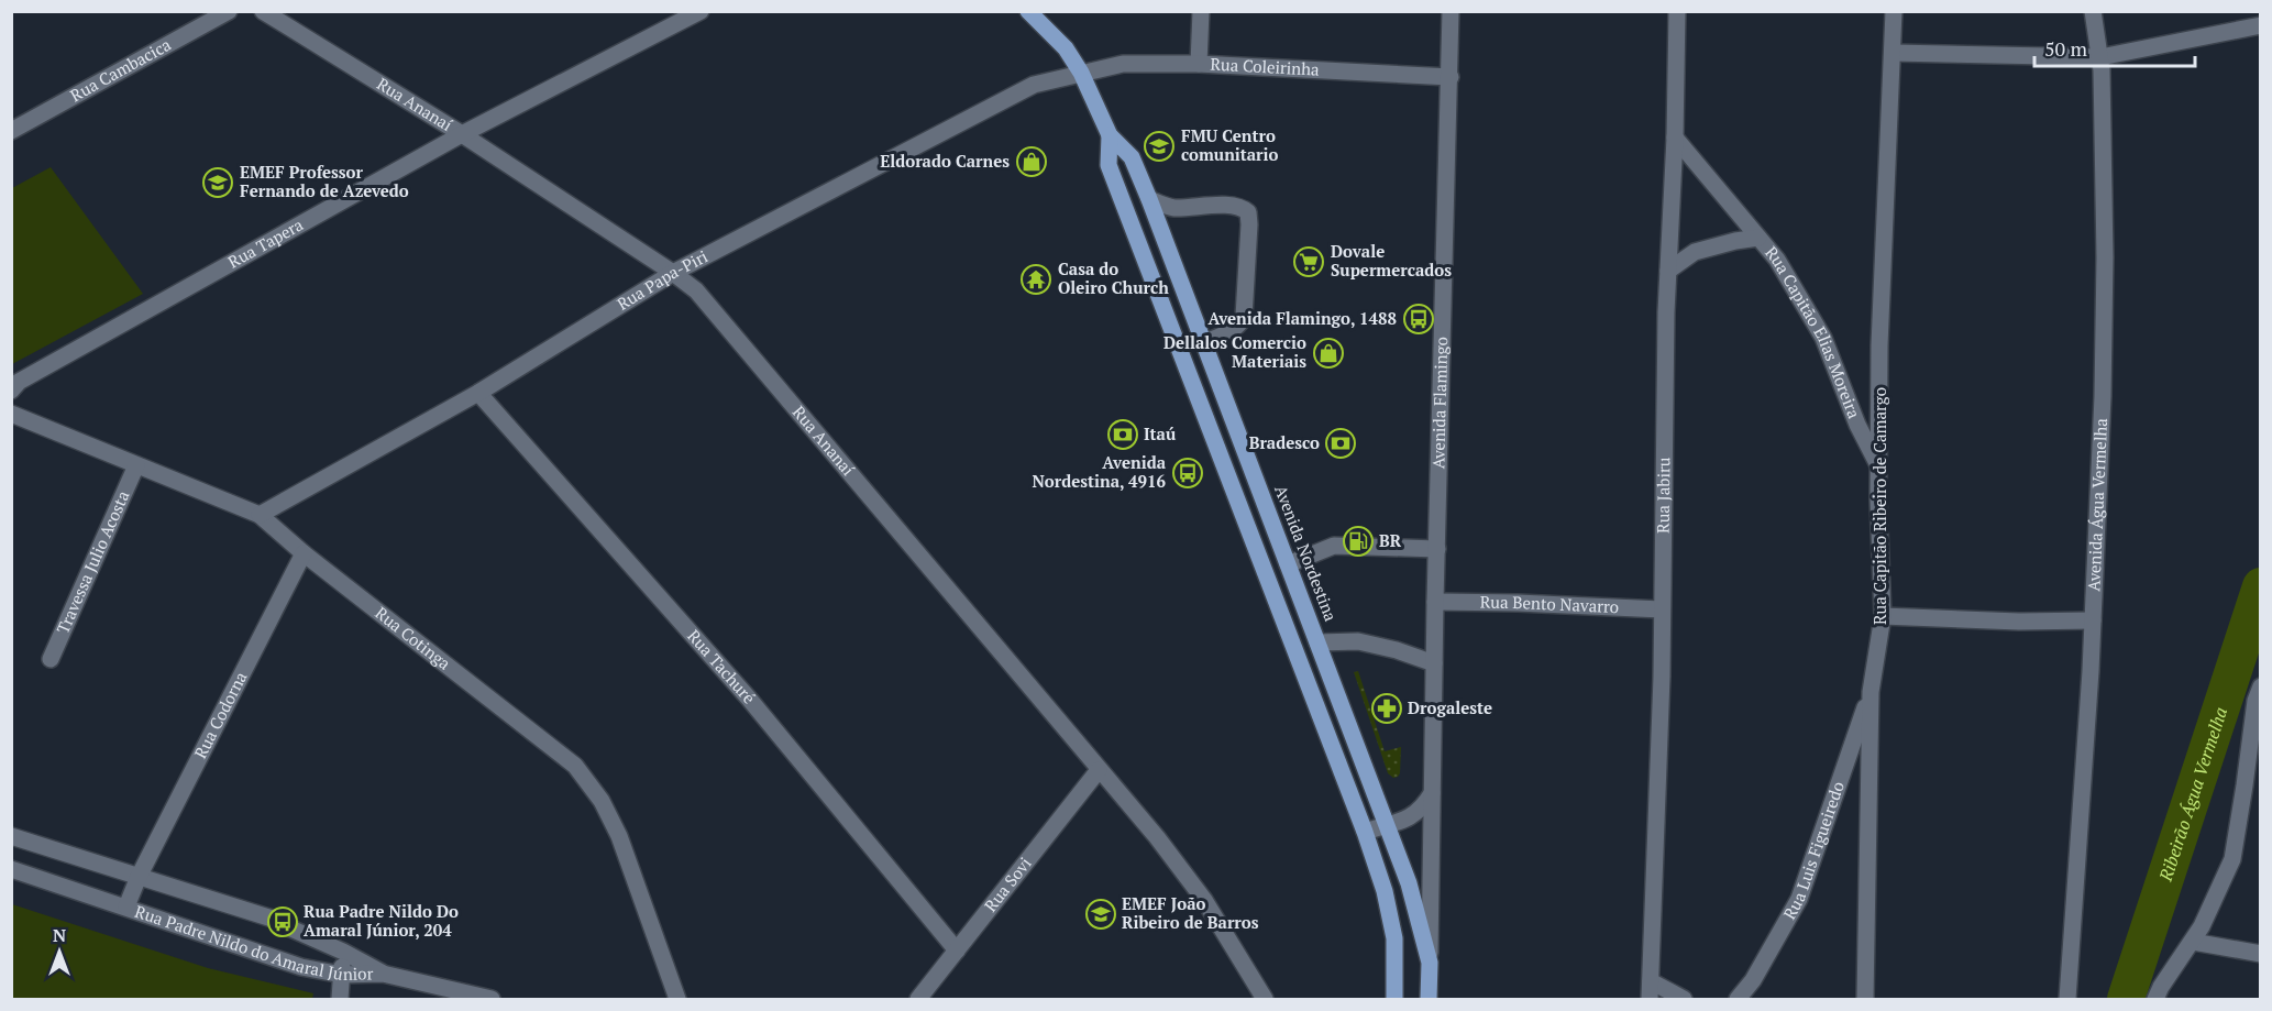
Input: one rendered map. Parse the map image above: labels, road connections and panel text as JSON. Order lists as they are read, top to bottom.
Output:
{
  "streets": {
    "main road": ["Avenida Nordestina"],
    "street": [
      "Rua Coleirinha",
      "Rua Cambacica",
      "Rua Ananaí",
      "Rua Tapera",
      "Rua Papa-Piri",
      "Rua Capitão Elias Moreira",
      "Avenida Flamingo",
      "Rua Jabiru",
      "Rua Capitão Ribeiro de Camargo",
      "Avenida Água Vermelha",
      "Travessa Julio Acosta",
      "Rua Bento Navarro",
      "Rua Cotinga",
      "Rua Tachuré",
      "Rua Codorna",
      "Rua Luis Figueiredo",
      "Rua Sovi",
      "Rua Padre Nildo do Amaral Júnior"
    ]
  },
  "crossings": [
    ["Rua Coleirinha", "Rua Papa-Piri"],
    ["Rua Coleirinha", "Avenida Flamingo"],
    ["Rua Coleirinha", "Avenida Nordestina"],
    ["Rua Ananaí", "Rua Tapera"],
    ["Rua Ananaí", "Rua Papa-Piri"],
    ["Rua Ananaí", "Rua Sovi"],
    ["Rua Papa-Piri", "Avenida Nordestina"],
    ["Rua Papa-Piri", "Rua Cotinga"],
    ["Rua Papa-Piri", "Rua Tachuré"],
    ["Rua Capitão Elias Moreira", "Rua Jabiru"],
    ["Rua Capitão Elias Moreira", "Rua Capitão Ribeiro de Camargo"],
    ["Avenida Flamingo", "Avenida Nordestina"],
    ["Avenida Flamingo", "Rua Bento Navarro"],
    ["Rua Jabiru", "Rua Bento Navarro"],
    ["Rua Capitão Ribeiro de Camargo", "Rua Luis Figueiredo"],
    ["Travessa Julio Acosta", "Rua Cotinga"],
    ["Rua Cotinga", "Rua Codorna"],
    ["Rua Tachuré", "Rua Sovi"],
    ["Rua Codorna", "Rua Padre Nildo do Amaral Júnior"]
  ],
  "water": ["Ribeirão Água Vermelha"],
  "places": {
    "school or university": ["FMU Centro comunitario", "EMEF Professor Fernando de Azevedo", "EMEF João Ribeiro de Barros"],
    "shop": ["Eldorado Carnes", "Dellalos Comercio Materiais"],
    "supermarket": ["Dovale Supermercados"],
    "temple": ["Casa do Oleiro Church"],
    "bus stop": ["Avenida Flamingo, 1488", "Avenida Nordestina, 4916", "Rua Padre Nildo Do Amaral Júnior, 204"],
    "bank": ["Itaú", "Bradesco"],
    "fuel station": ["BR"],
    "pharmacy": ["Drogaleste"]
  },
  "scale_bar": "50 m",
  "north": "top"
}
